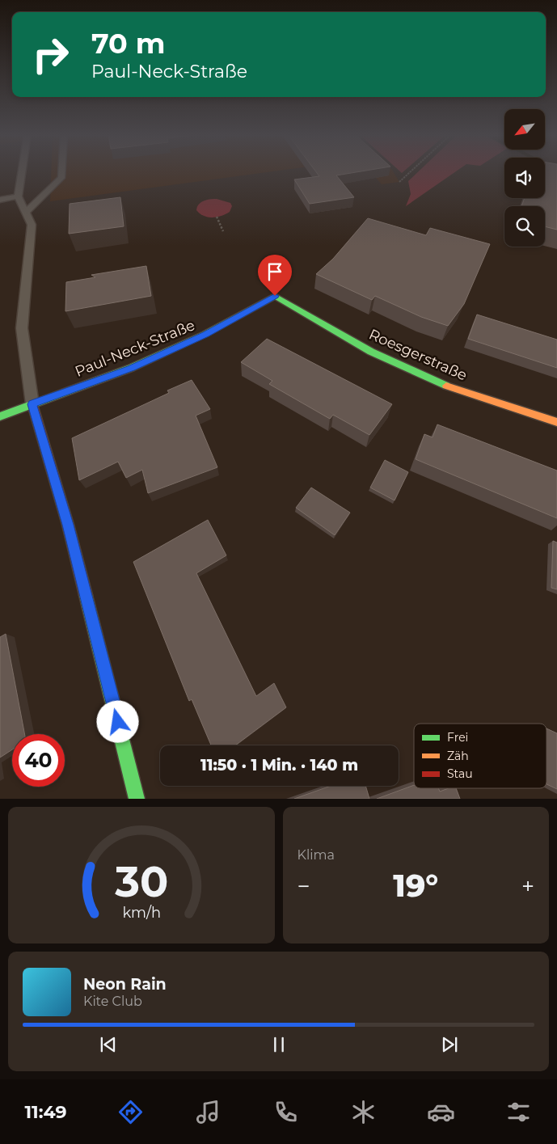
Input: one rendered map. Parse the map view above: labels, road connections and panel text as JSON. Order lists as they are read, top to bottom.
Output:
{
  "streets": {
    "street": ["Paul-Neck-Straße", "Roesgerstraße"]
  },
  "crossings": [
    ["Paul-Neck-Straße", "Roesgerstraße"]
  ],
  "legend": ["Frei", "Zäh", "Stau"],
  "north": "bottom left",
  "page": {
    "turn": ["70 m", "Paul-Neck-Straße"],
    "limit": "40",
    "trip": "11:50 · 1 Min. · 140 m",
    "tile": "Klima",
    "heat": ["−", "19°", "+"],
    "song": ["Neon Rain", "Kite Club"],
    "tabs": "11:49",
    "gauge": ["30", "km/h"]
  }
}
